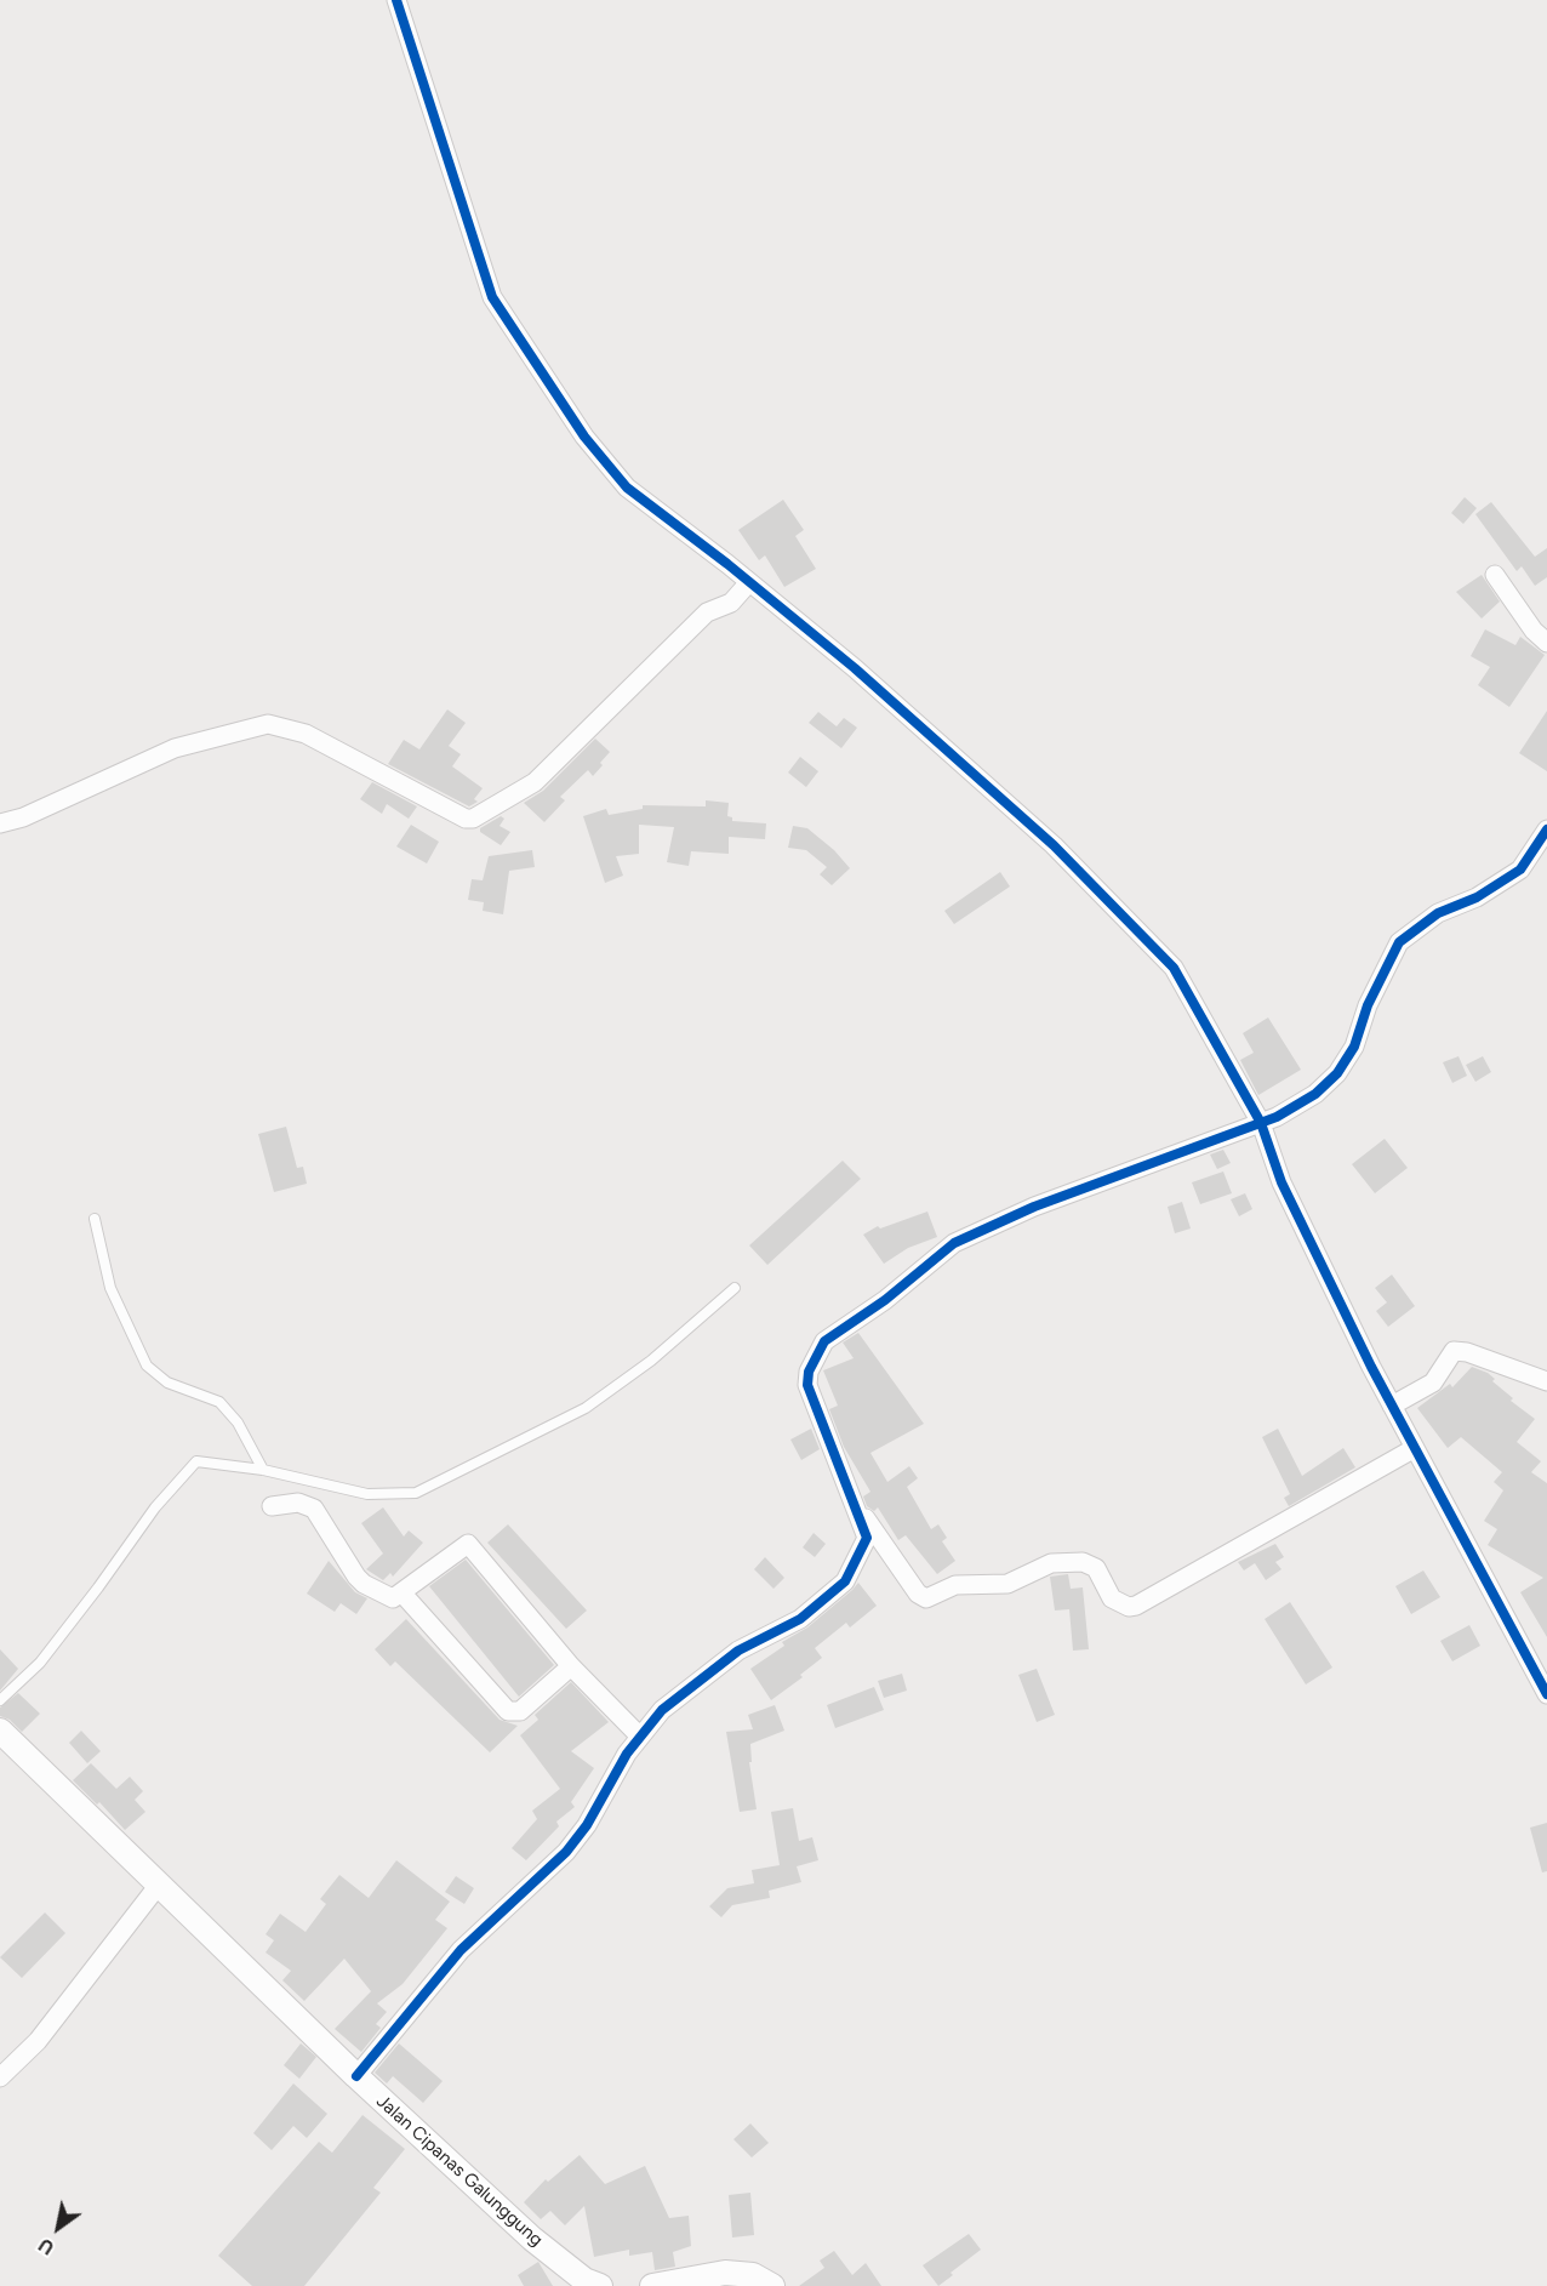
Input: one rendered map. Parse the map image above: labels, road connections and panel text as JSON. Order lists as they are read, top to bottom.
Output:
{
  "streets": {
    "street": ["Jalan Cipanas Galunggung"]
  },
  "north": "bottom left"
}
